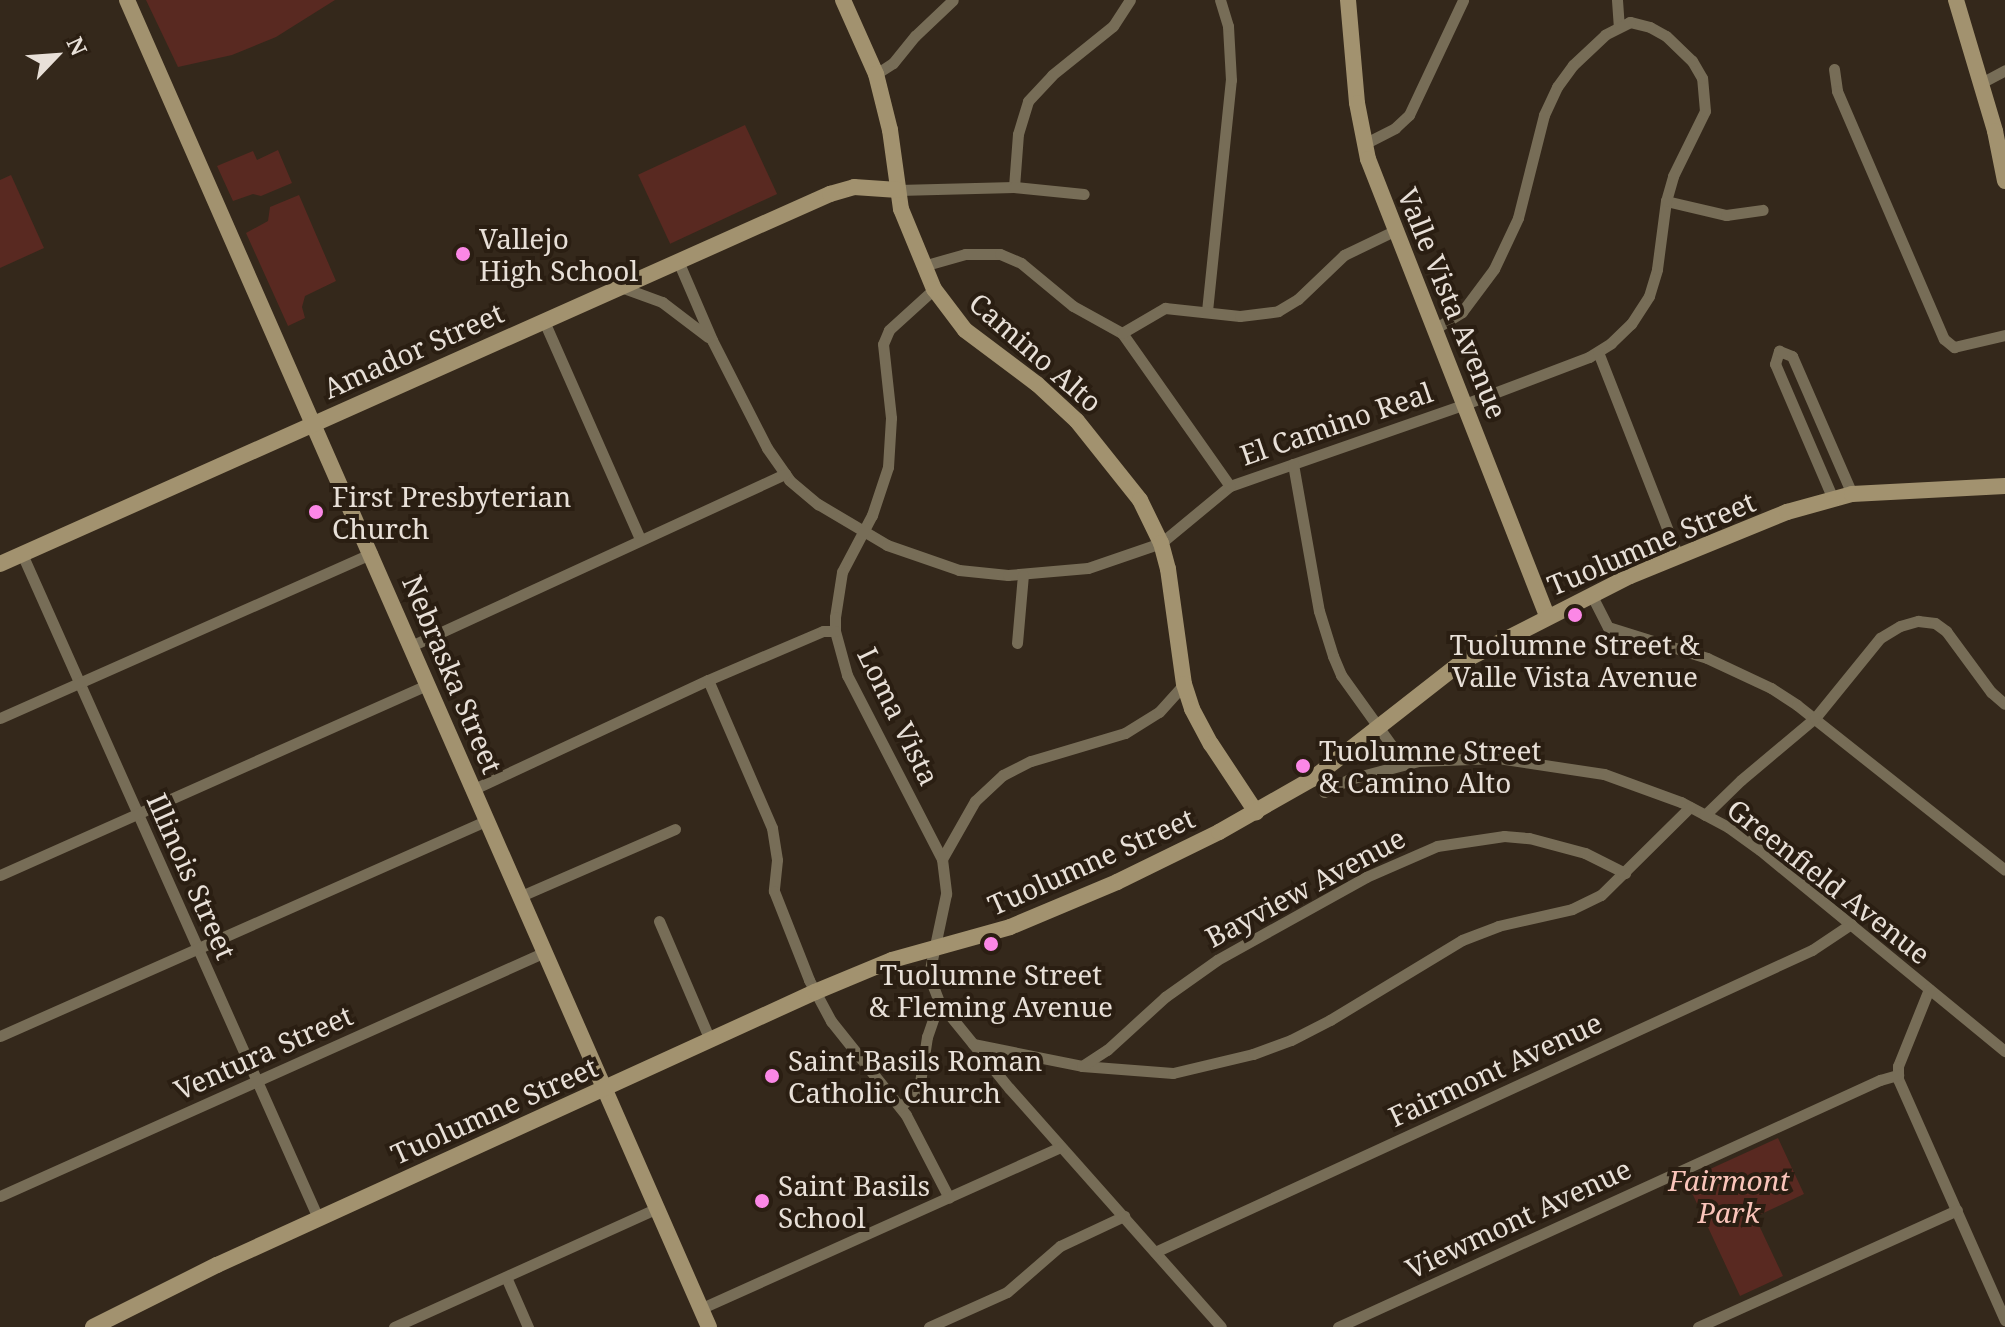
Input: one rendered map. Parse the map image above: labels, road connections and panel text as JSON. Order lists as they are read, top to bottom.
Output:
{
  "streets": {
    "street": [
      "Valle Vista Avenue",
      "Amador Street",
      "Camino Alto",
      "El Camino Real",
      "Tuolumne Street",
      "Nebraska Street",
      "Loma Vista",
      "Illinois Street",
      "Greenfield Avenue",
      "Bayview Avenue",
      "Ventura Street",
      "Fairmont Avenue",
      "Viewmont Avenue"
    ]
  },
  "crossings": [
    ["Valle Vista Avenue", "El Camino Real"],
    ["Valle Vista Avenue", "Tuolumne Street"],
    ["Amador Street", "Camino Alto"],
    ["Amador Street", "El Camino Real"],
    ["Amador Street", "Nebraska Street"],
    ["Amador Street", "Illinois Street"],
    ["Camino Alto", "El Camino Real"],
    ["Camino Alto", "Tuolumne Street"],
    ["Camino Alto", "Loma Vista"],
    ["El Camino Real", "Loma Vista"],
    ["Tuolumne Street", "Nebraska Street"],
    ["Tuolumne Street", "Loma Vista"],
    ["Tuolumne Street", "Illinois Street"],
    ["Nebraska Street", "Ventura Street"],
    ["Illinois Street", "Ventura Street"],
    ["Greenfield Avenue", "Fairmont Avenue"]
  ],
  "parks": ["Fairmont Park"],
  "places": [
    "Vallejo High School",
    "First Presbyterian Church",
    "Tuolumne Street & Valle Vista Avenue",
    "Tuolumne Street & Camino Alto",
    "Tuolumne Street & Fleming Avenue",
    "Saint Basils Roman Catholic Church",
    "Saint Basils School"
  ],
  "north": "top right"
}
